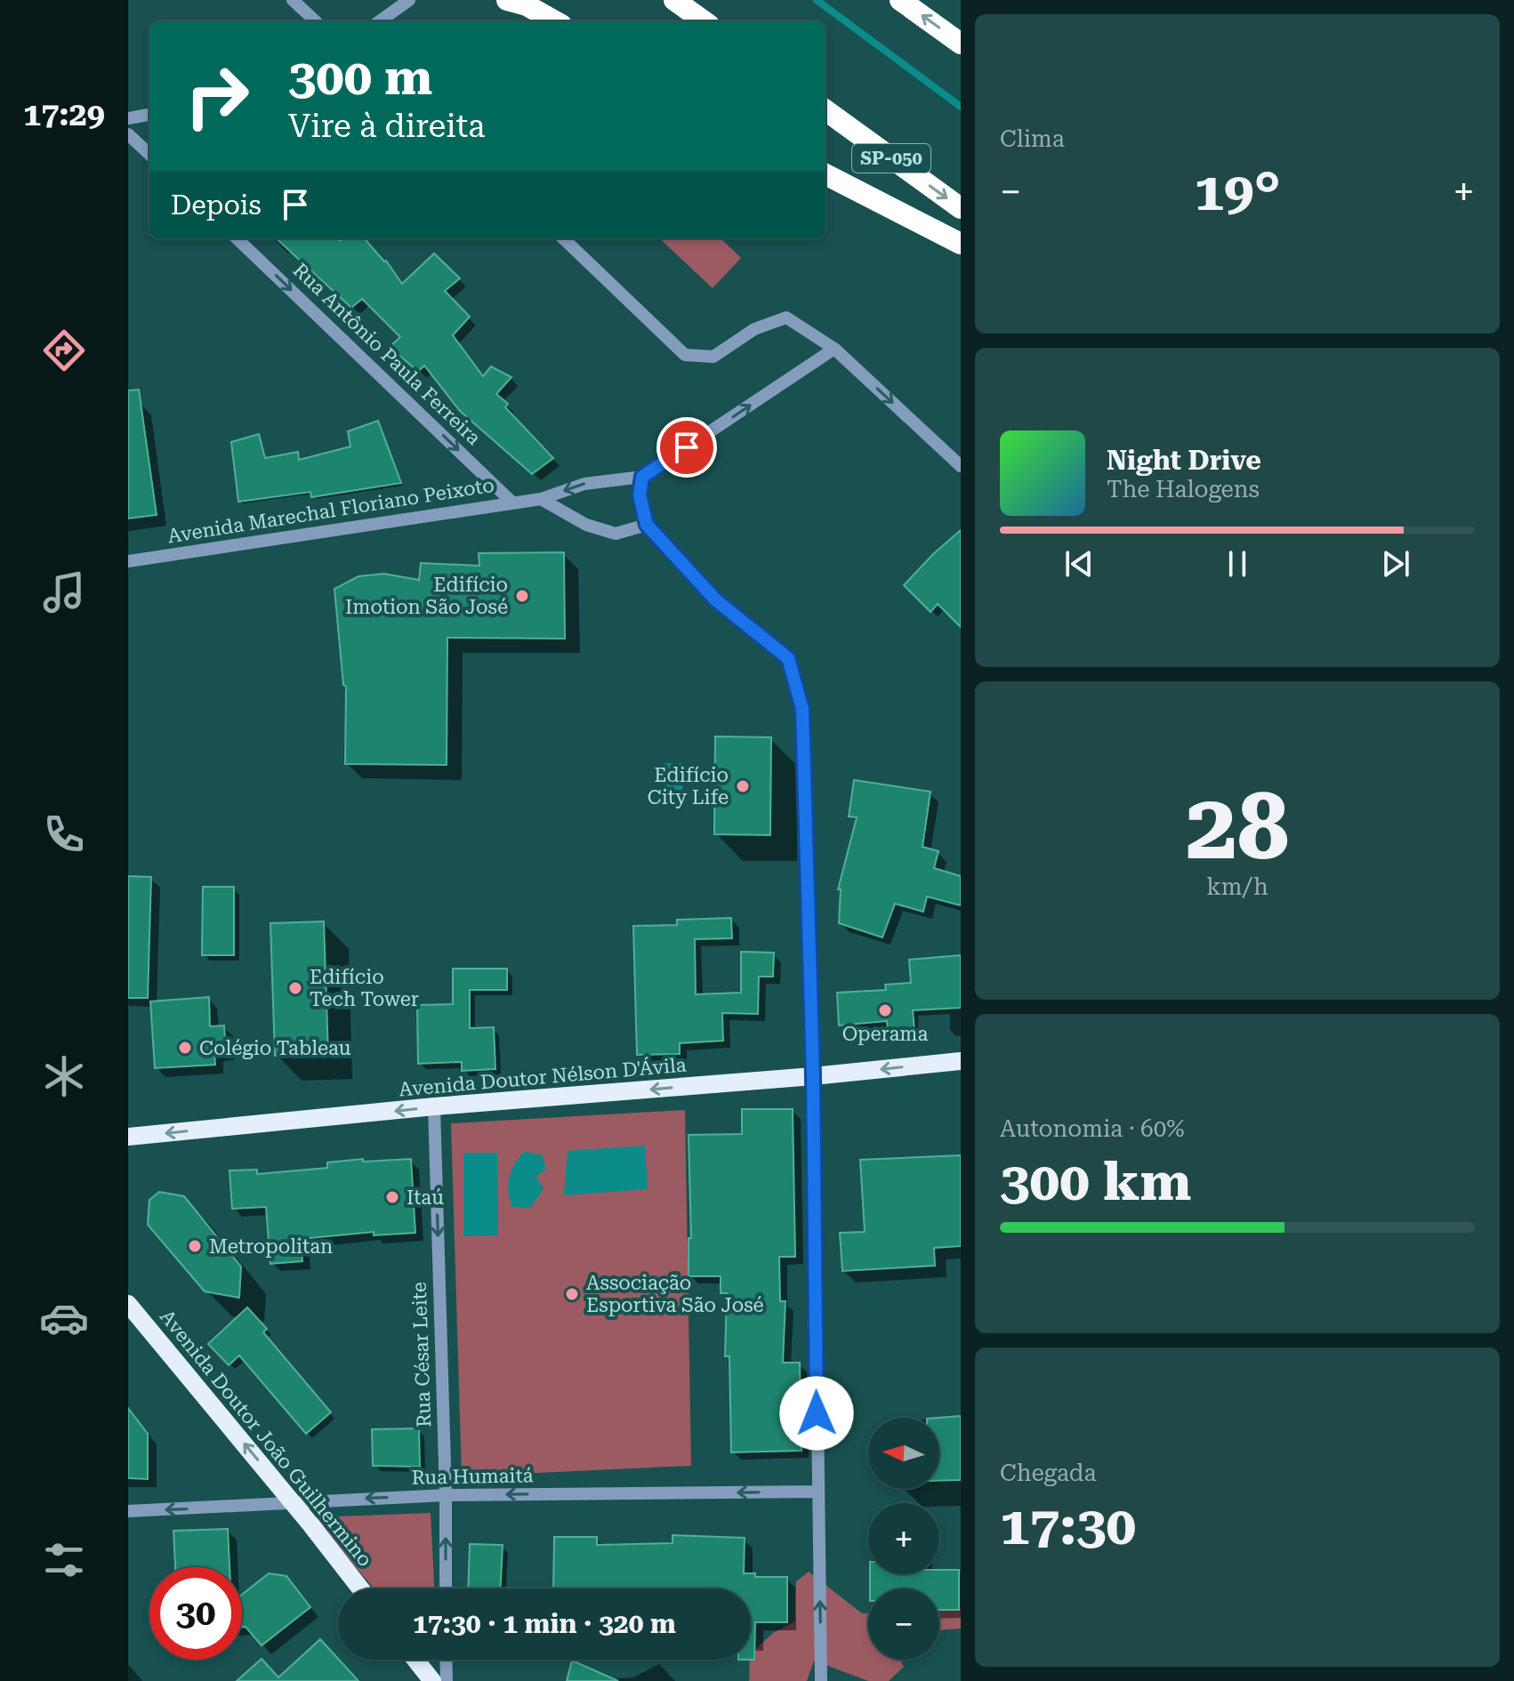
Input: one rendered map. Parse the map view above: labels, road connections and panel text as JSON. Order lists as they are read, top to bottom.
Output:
{
  "streets": {
    "highway": ["SP-050"],
    "main road": ["Avenida Doutor Nélson D'Ávila", "Avenida Doutor João Guilhermino"],
    "street": [
      "Rua Antônio Paula Ferreira",
      "Avenida Marechal Floriano Peixoto",
      "Rua César Leite",
      "Rua Humaitá"
    ]
  },
  "crossings": [
    ["Rua Antônio Paula Ferreira", "Avenida Marechal Floriano Peixoto"],
    ["Avenida Doutor Nélson D'Ávila", "Rua César Leite"],
    ["Rua César Leite", "Rua Humaitá"],
    ["Avenida Doutor João Guilhermino", "Rua Humaitá"]
  ],
  "one_way": [
    "Rua Antônio Paula Ferreira",
    "Avenida Doutor Nélson D'Ávila",
    "Avenida Doutor João Guilhermino",
    "Rua Humaitá"
  ],
  "places": [
    "Edifício Imotion São José",
    "Edifício City Life",
    "Edifício Tech Tower",
    "Operama",
    "Colégio Tableau",
    "Itaú",
    "Metropolitan",
    "Associação Esportiva São José"
  ],
  "north": "left",
  "page": {
    "tabs": "17:29",
    "tile": [
      "Clima",
      ["28", "km/h"],
      ["Autonomia · 60%", "300 km"],
      ["Chegada", "17:30"]
    ],
    "turn": ["300 m", "Vire à direita"],
    "heat": ["−", "19°", "+"],
    "then": "Depois",
    "song": ["Night Drive", "The Halogens"],
    "map_buttons": ["+", "−"],
    "limit": "30",
    "trip": "17:30 · 1 min · 320 m"
  }
}
